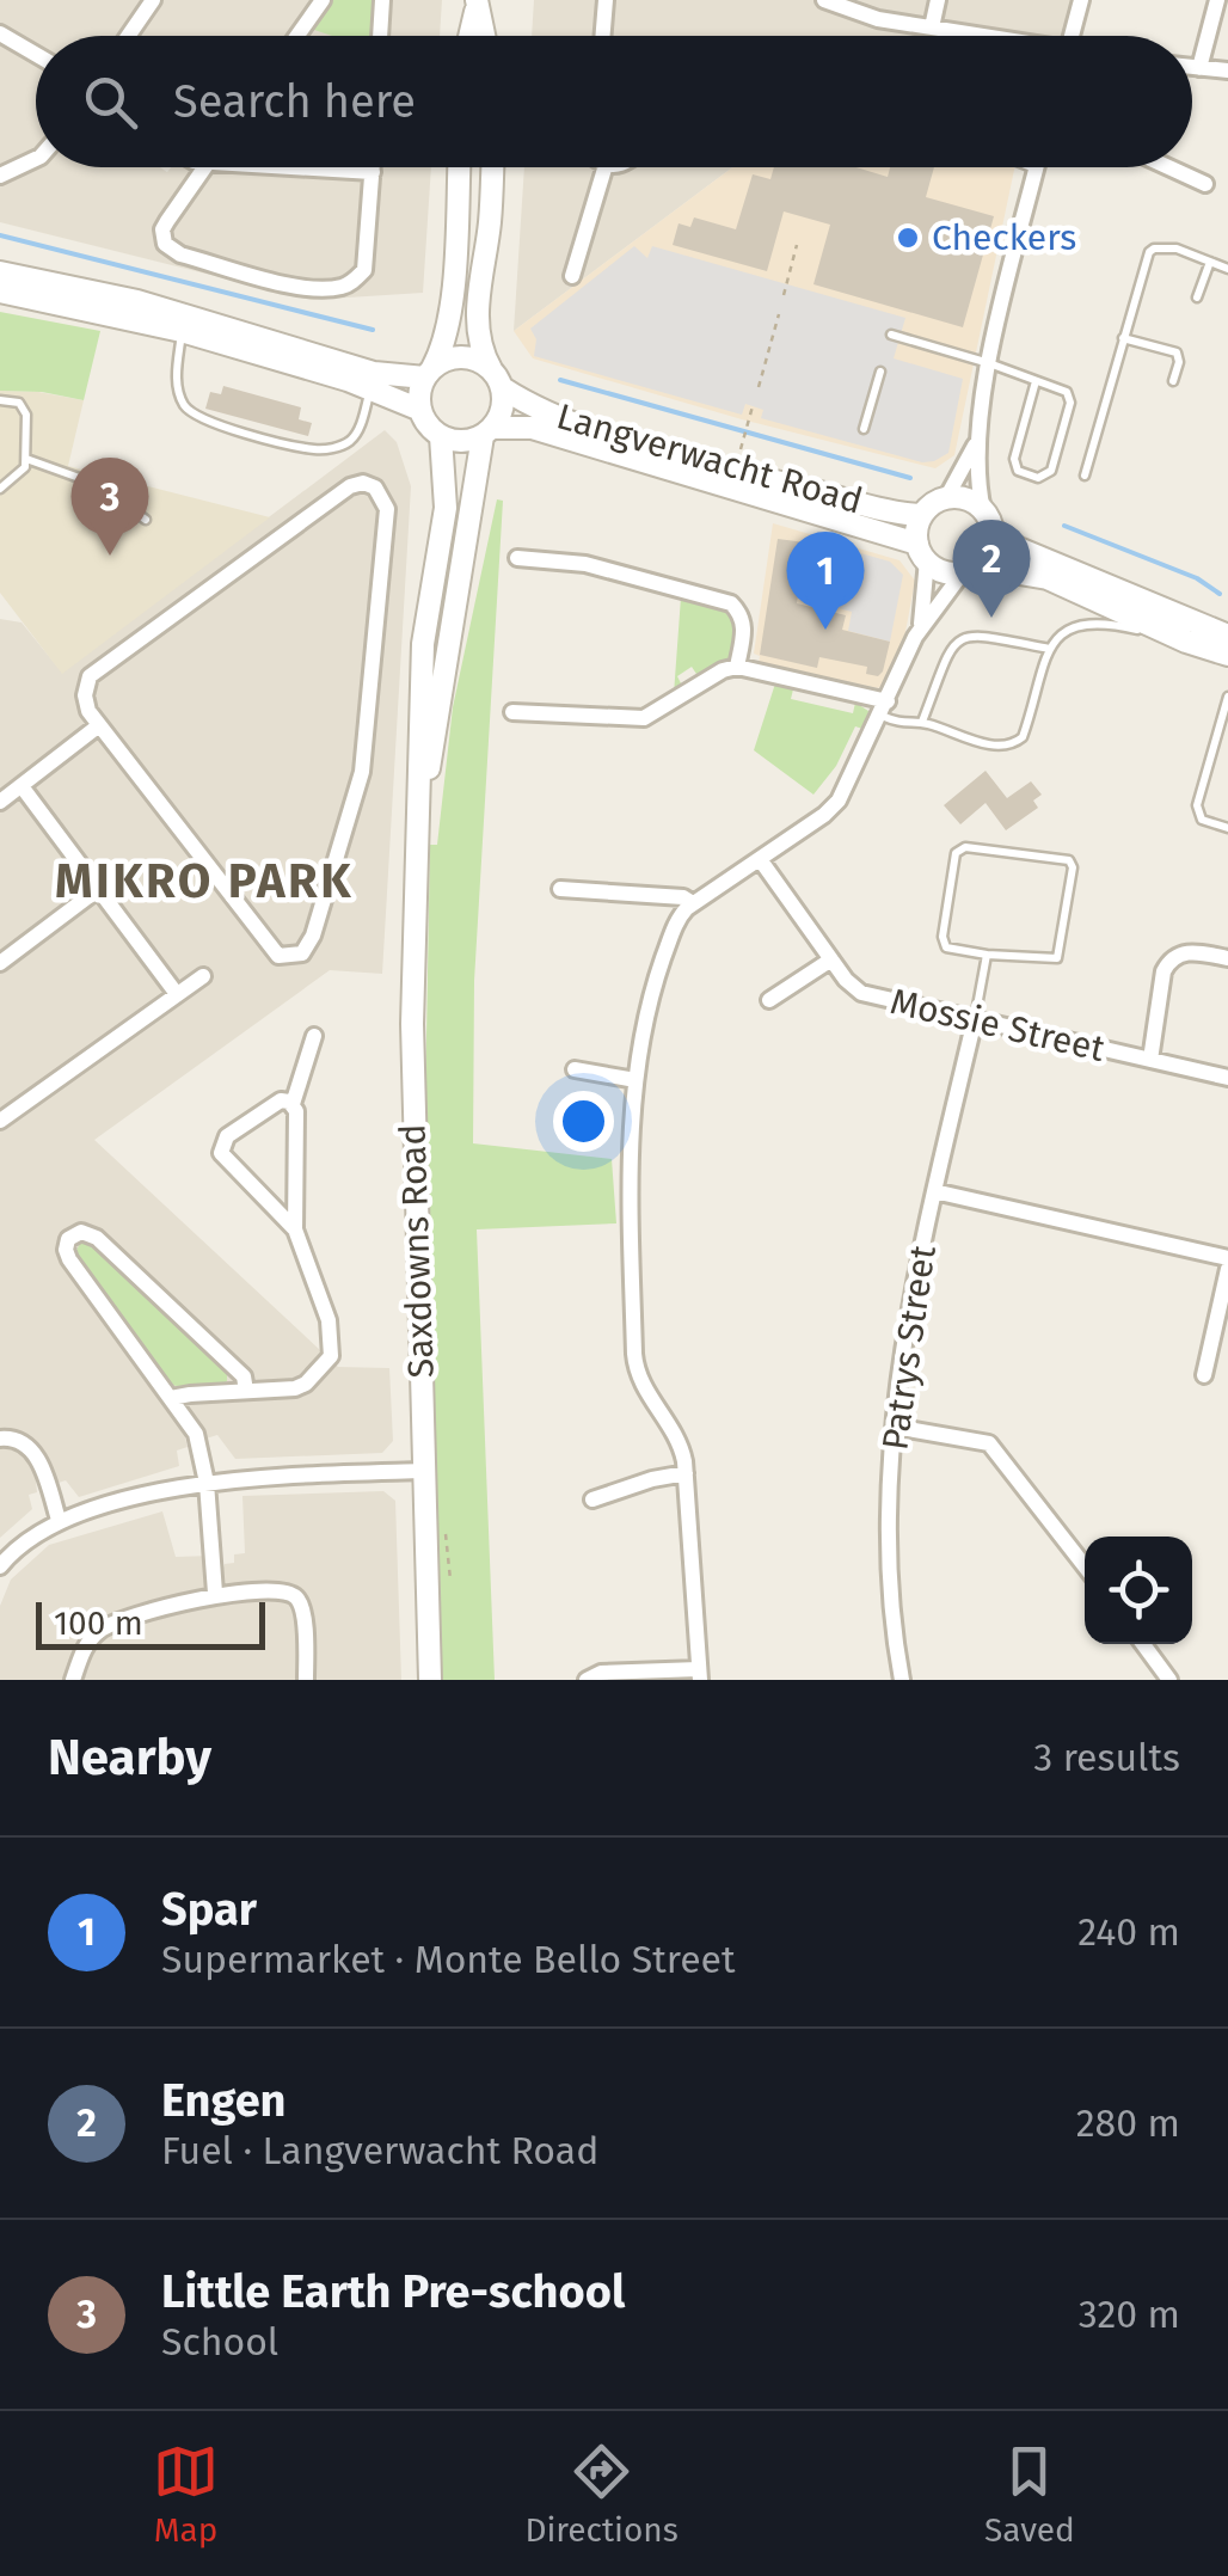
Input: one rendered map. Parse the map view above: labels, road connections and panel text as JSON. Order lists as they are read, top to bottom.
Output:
{
  "streets": {
    "street": [
      "Langverwacht Road",
      "Mossie Street",
      "Saxdowns Road",
      "Patrys Street"
    ]
  },
  "crossings": [
    ["Langverwacht Road", "Saxdowns Road"],
    ["Mossie Street", "Patrys Street"]
  ],
  "districts": ["MIKRO PARK"],
  "places": ["Checkers"],
  "scale_bar": "100 m",
  "page": {
    "search": "Search here",
    "pins": ["3", "2", "1"],
    "scale": "100 m",
    "heading": ["Nearby", "3 results"],
    "list": [
      {
        "mark": "1",
        "name": "Spar",
        "note": "Supermarket · Monte Bello Street",
        "value": "240 m"
      },
      {
        "mark": "2",
        "name": "Engen",
        "note": "Fuel · Langverwacht Road",
        "value": "280 m"
      },
      {
        "mark": "3",
        "name": "Little Earth Pre-school",
        "note": "School",
        "value": "320 m"
      }
    ],
    "nav": ["Map", "Directions", "Saved"]
  }
}
